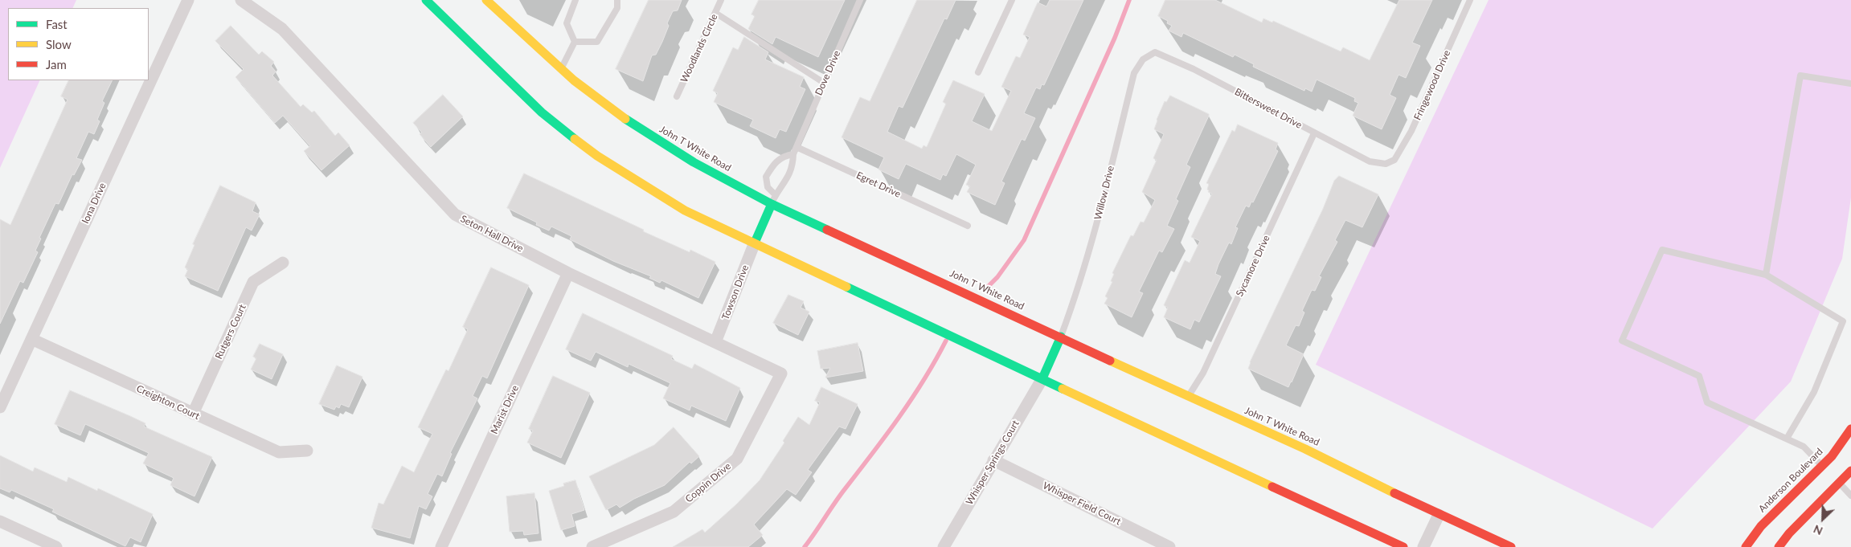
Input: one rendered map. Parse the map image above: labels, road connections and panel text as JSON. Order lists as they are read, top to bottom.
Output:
{
  "streets": {
    "main road": ["John T White Road", "Anderson Boulevard"],
    "street": [
      "Iona Drive",
      "Seton Hall Drive",
      "Towson Drive",
      "Rutgers Court",
      "Creighton Court",
      "Marist Drive",
      "Whisper Springs Court",
      "Coppin Drive",
      "Whisper Field Court"
    ],
    "lane": [
      "Woodlands Circle",
      "Dove Drive",
      "Fringewood Drive",
      "Bittersweet Drive",
      "Egret Drive",
      "Willow Drive",
      "Sycamore Drive"
    ]
  },
  "crossings": [
    ["Dove Drive", "Egret Drive"],
    ["Fringewood Drive", "Bittersweet Drive"],
    ["Bittersweet Drive", "Willow Drive"],
    ["Bittersweet Drive", "Sycamore Drive"],
    ["John T White Road", "Willow Drive"],
    ["John T White Road", "Sycamore Drive"],
    ["Iona Drive", "Creighton Court"],
    ["Seton Hall Drive", "Towson Drive"],
    ["Seton Hall Drive", "Marist Drive"],
    ["Seton Hall Drive", "Coppin Drive"],
    ["Rutgers Court", "Creighton Court"],
    ["Whisper Springs Court", "Whisper Field Court"]
  ],
  "legend": ["Fast", "Slow", "Jam"],
  "north": "bottom left"
}
